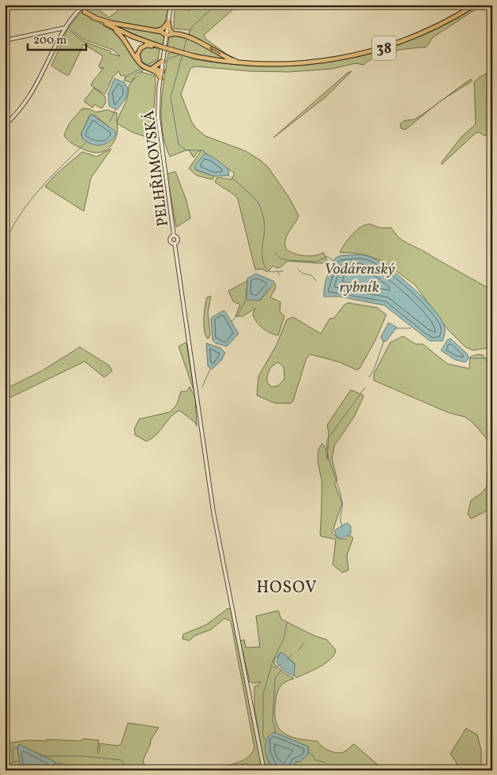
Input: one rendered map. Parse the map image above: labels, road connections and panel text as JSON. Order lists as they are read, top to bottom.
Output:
{
  "streets": {
    "main road": ["38", "PELHŘIMOVSKÁ"]
  },
  "districts": ["HOSOV"],
  "water": ["Vodárenský rybník"],
  "scale_bar": "200 m"
}
